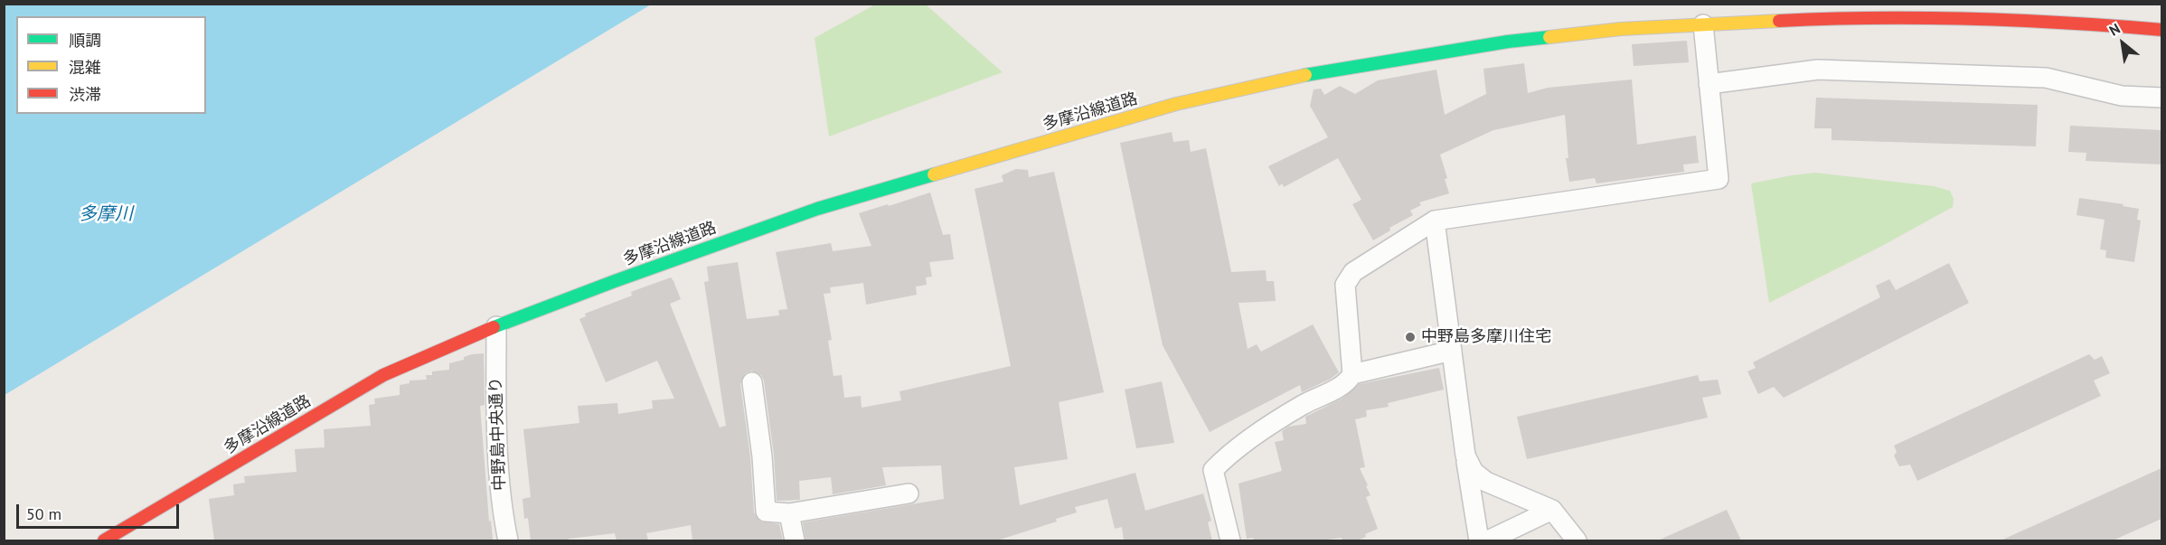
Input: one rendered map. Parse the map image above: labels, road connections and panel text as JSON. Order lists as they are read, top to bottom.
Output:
{
  "streets": {
    "street": ["多摩沿線道路", "中野島中央通り"]
  },
  "crossings": [
    ["多摩沿線道路", "中野島中央通り"]
  ],
  "water": ["多摩川"],
  "places": ["中野島多摩川住宅"],
  "legend": ["順調", "混雑", "渋滞"],
  "scale_bar": "50 m",
  "north": "top left"
}
